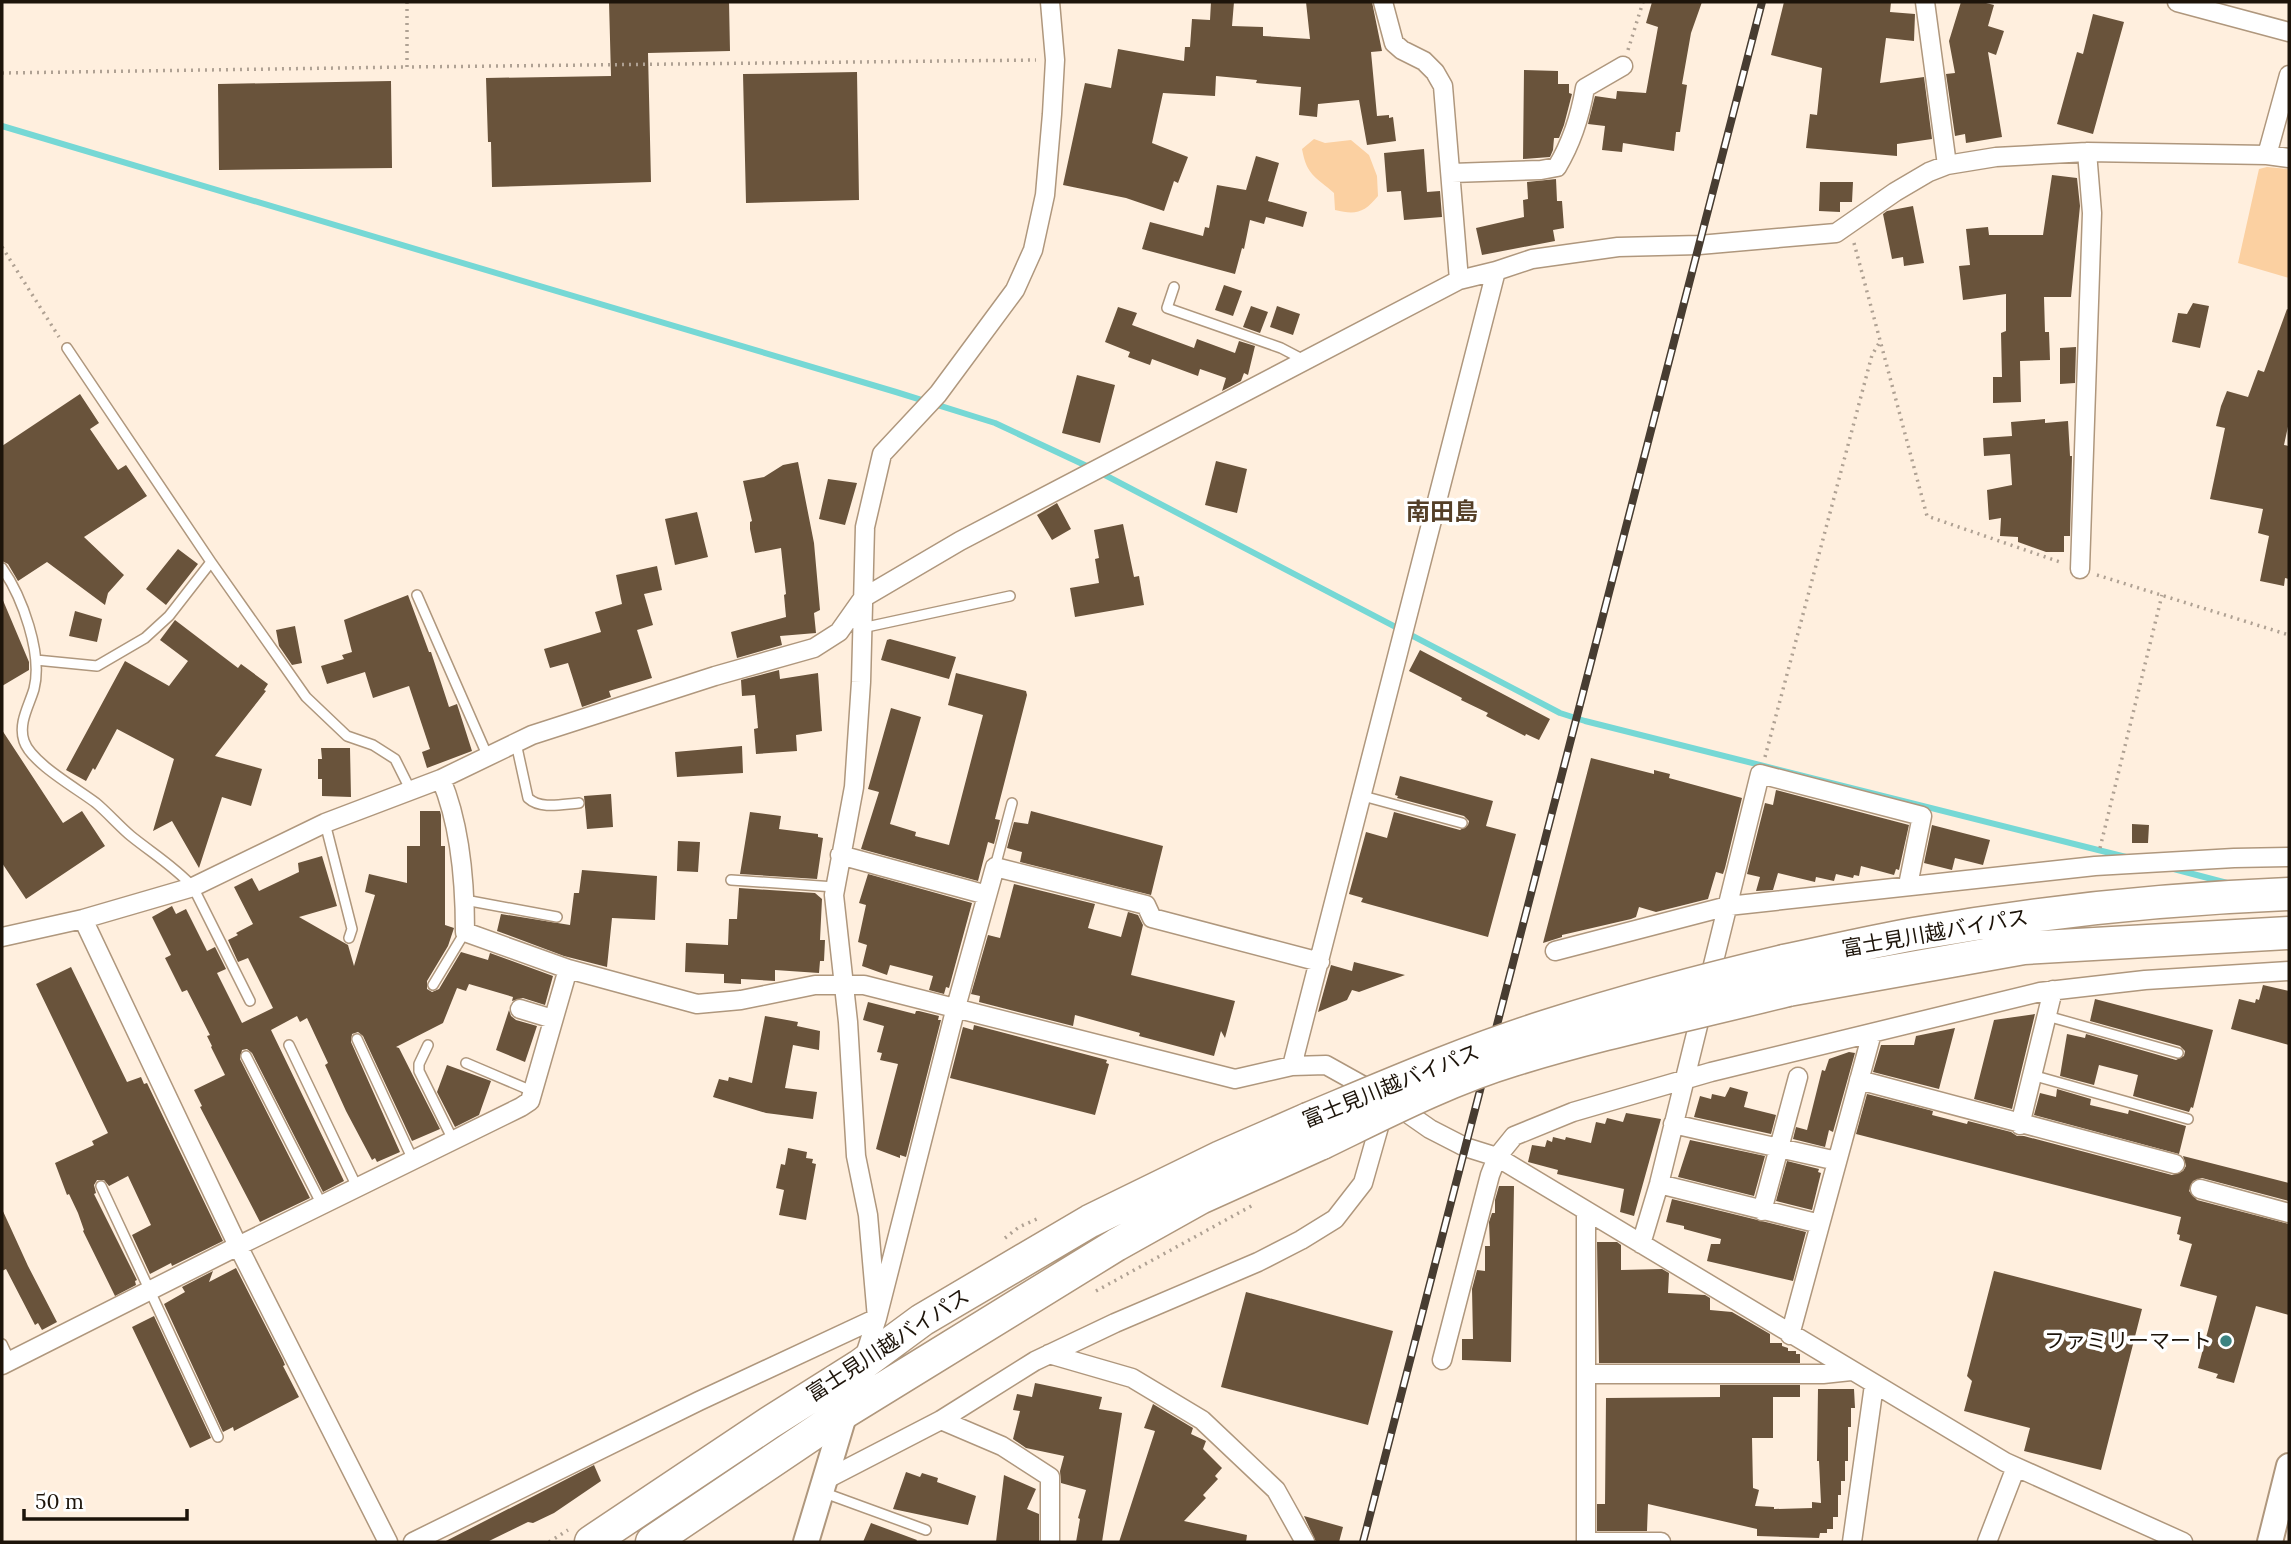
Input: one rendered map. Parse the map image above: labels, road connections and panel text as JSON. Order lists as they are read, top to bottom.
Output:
{
  "streets": {
    "highway": ["富士見川越バイパス"]
  },
  "districts": ["南田島"],
  "places": ["ファミリーマート"],
  "scale_bar": "50 m"
}
